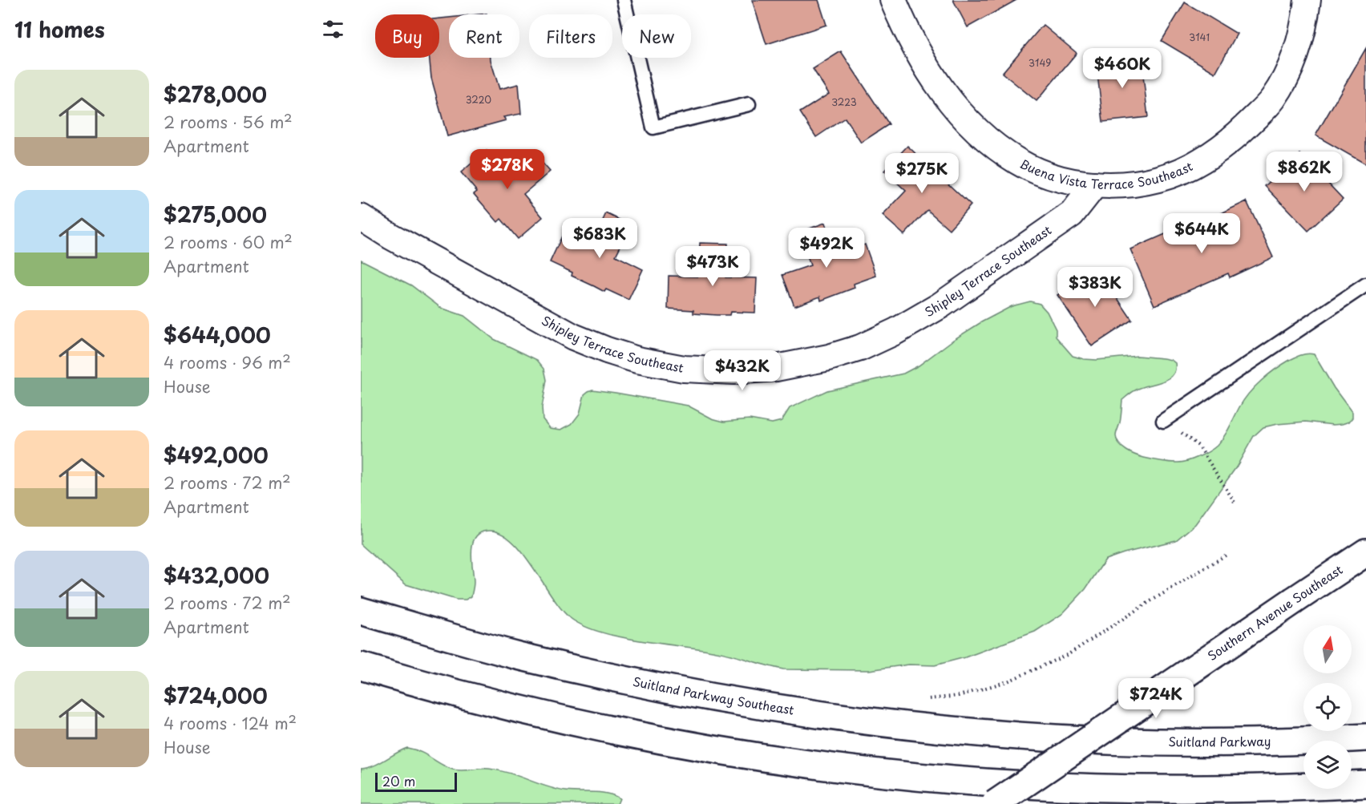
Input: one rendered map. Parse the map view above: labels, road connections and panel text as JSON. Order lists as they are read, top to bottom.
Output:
{
  "streets": {
    "main road": ["Southern Avenue Southeast", "Suitland Parkway Southeast", "Suitland Parkway"],
    "street": ["Buena Vista Terrace Southeast", "Shipley Terrace Southeast"]
  },
  "crossings": [
    ["Buena Vista Terrace Southeast", "Shipley Terrace Southeast"],
    ["Suitland Parkway Southeast", "Suitland Parkway"]
  ],
  "house_numbers": [
    "3141",
    "3149",
    "3220",
    "3223"
  ],
  "scale_bar": "20 m",
  "north": "top",
  "page": {
    "heading": "11 homes",
    "chip": [
      "Buy",
      "Rent",
      "Filters",
      "New"
    ],
    "price": [
      "$460K",
      "$278K",
      "$862K",
      "$275K",
      "$644K",
      "$683K",
      "$492K",
      "$473K",
      "$383K",
      "$432K",
      "$724K"
    ],
    "list": [
      {
        "name": "$278,000",
        "note": "2 rooms · 56 m² · Apartment"
      },
      {
        "name": "$275,000",
        "note": "2 rooms · 60 m² · Apartment"
      },
      {
        "name": "$644,000",
        "note": "4 rooms · 96 m² · House"
      },
      {
        "name": "$492,000",
        "note": "2 rooms · 72 m² · Apartment"
      },
      {
        "name": "$432,000",
        "note": "2 rooms · 72 m² · Apartment"
      },
      {
        "name": "$724,000",
        "note": "4 rooms · 124 m² · House"
      }
    ],
    "scale": "20 m"
  }
}
